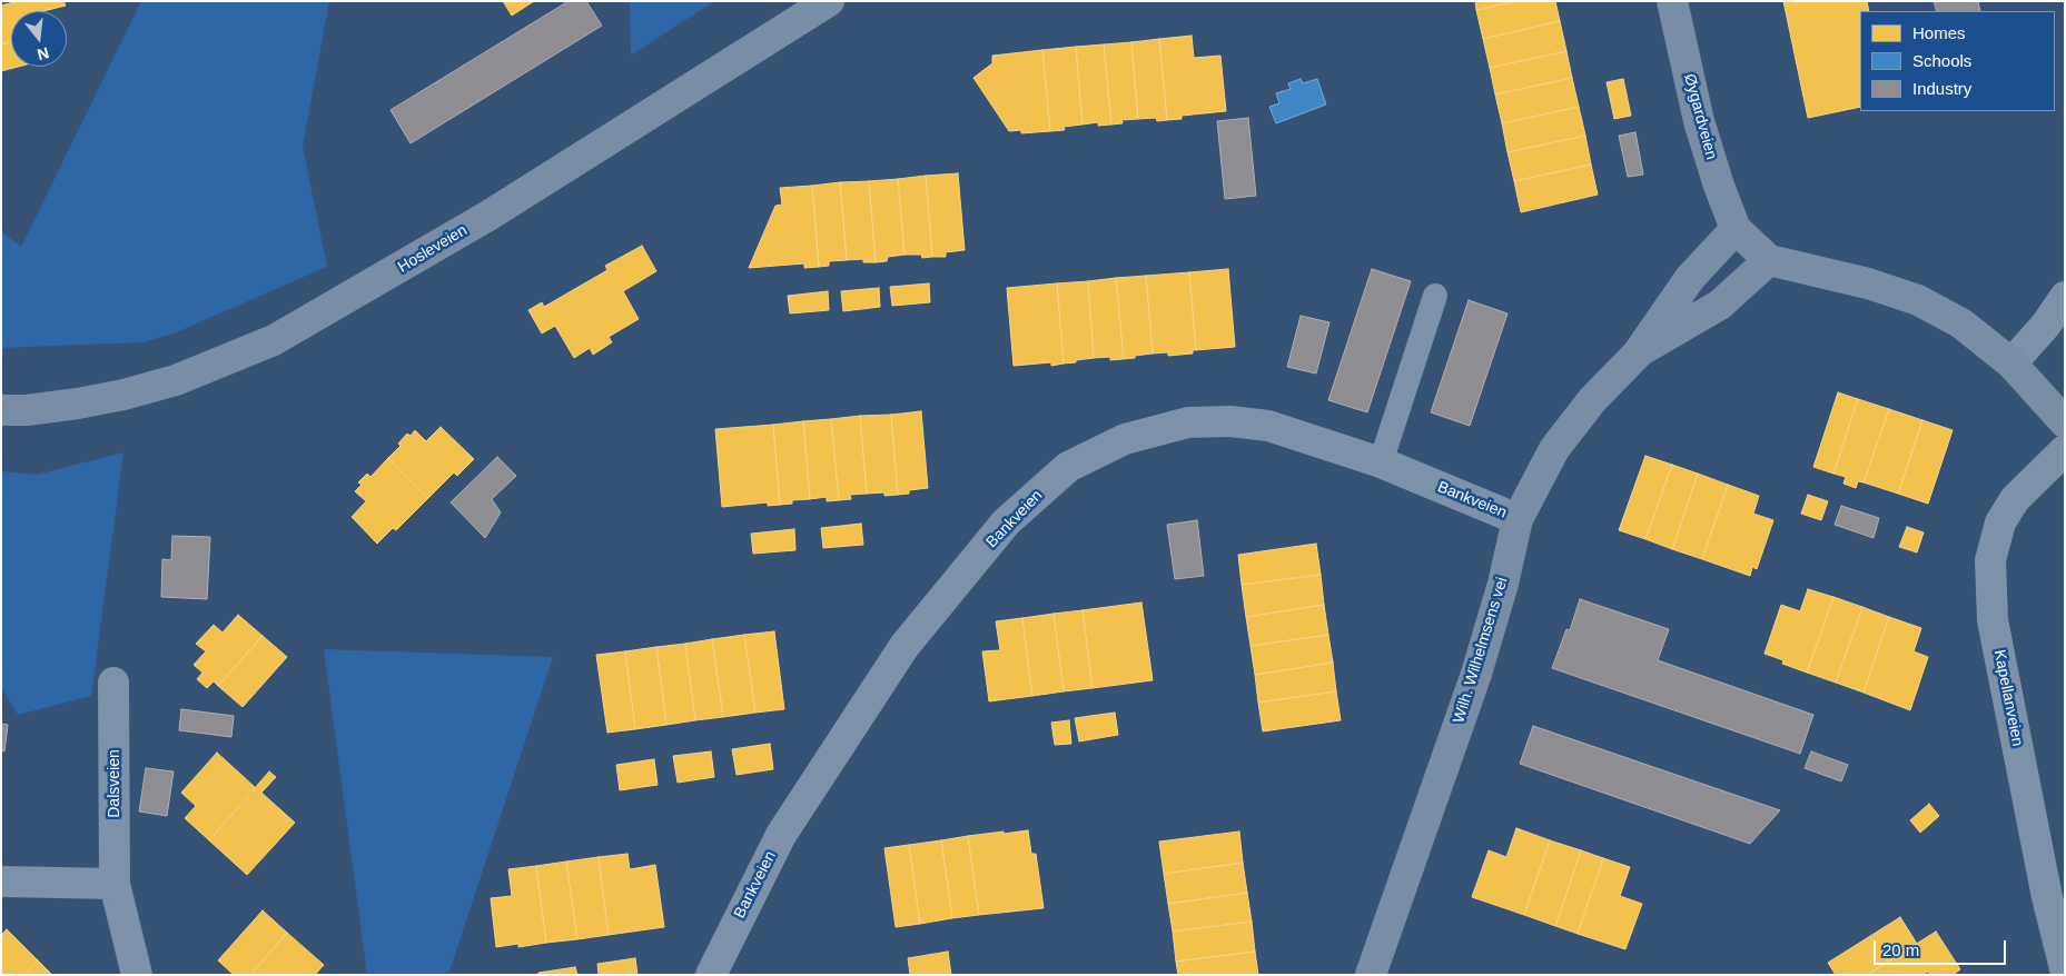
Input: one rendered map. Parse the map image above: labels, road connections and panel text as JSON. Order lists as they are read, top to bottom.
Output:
{
  "streets": {
    "street": [
      "Øygardveien",
      "Hosleveien",
      "Bankveien",
      "Wilh. Wilhelmsens vei",
      "Kapellanveien",
      "Dalsveien"
    ]
  },
  "crossings": [
    ["Øygardveien", "Wilh. Wilhelmsens vei"],
    ["Bankveien", "Wilh. Wilhelmsens vei"]
  ],
  "legend": ["Homes", "Schools", "Industry"],
  "scale_bar": "20 m",
  "north": "bottom"
}
